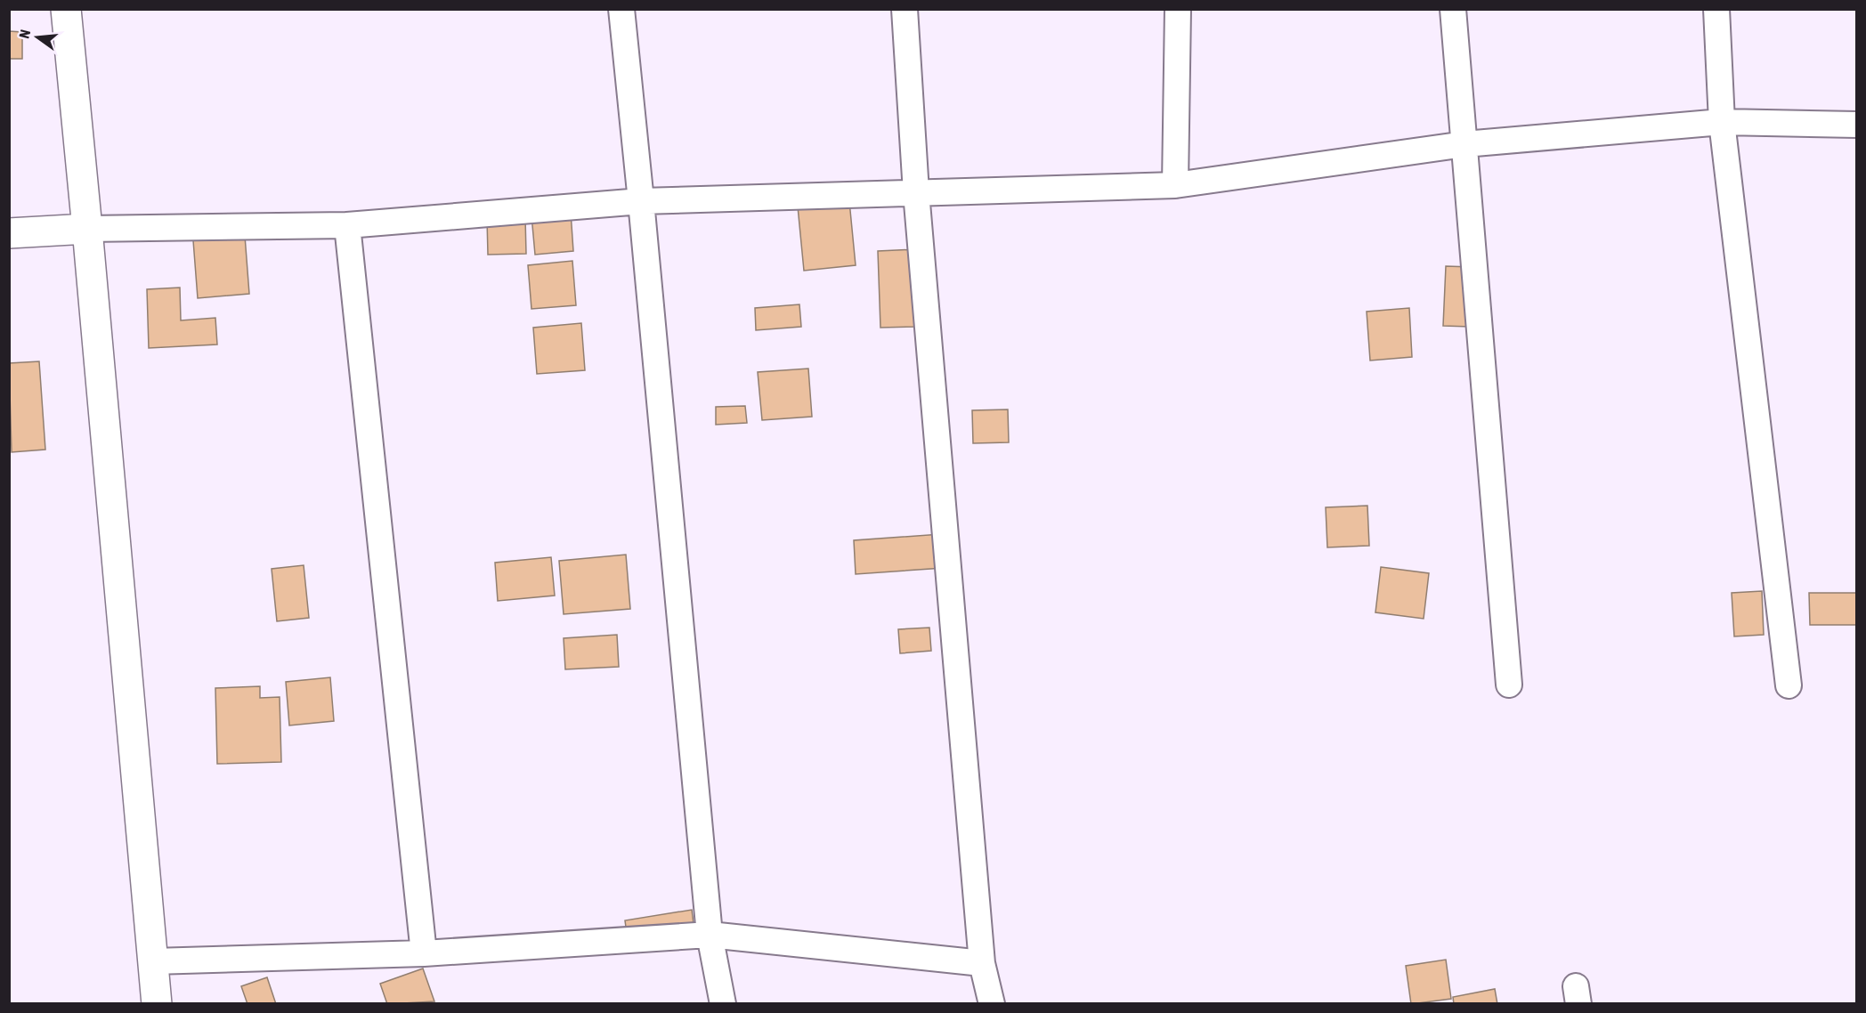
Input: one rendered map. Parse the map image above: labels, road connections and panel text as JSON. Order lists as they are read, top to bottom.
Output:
{
  "north": "left"
}
